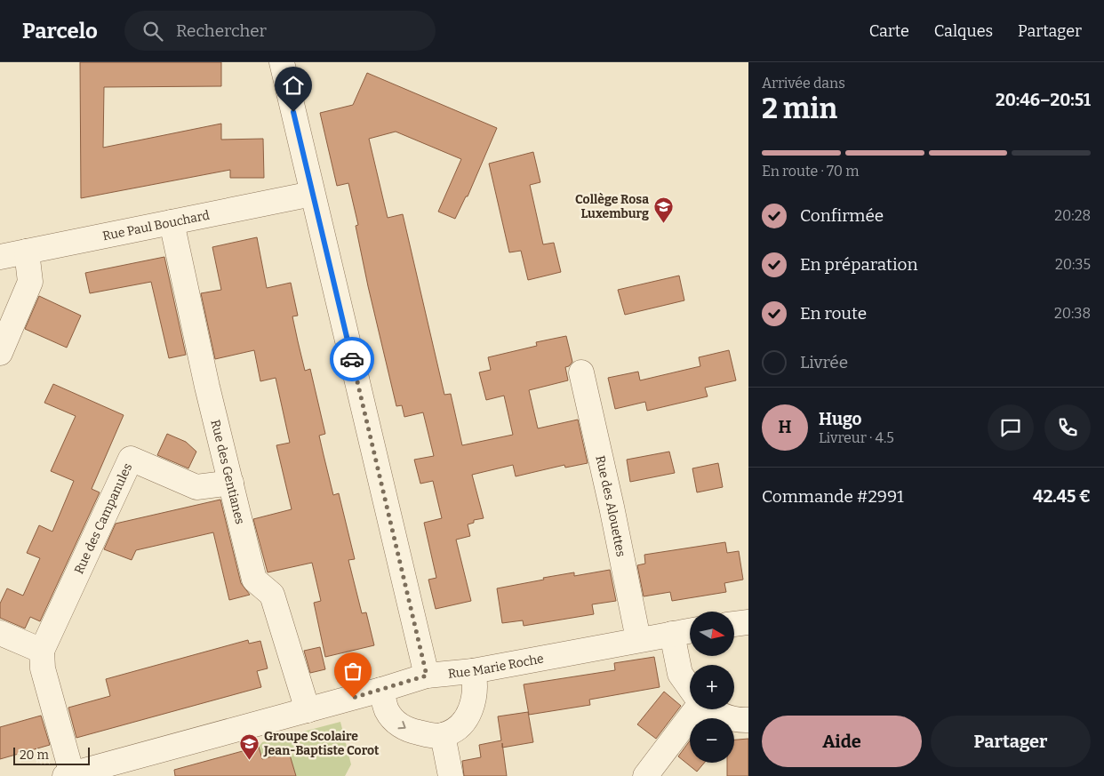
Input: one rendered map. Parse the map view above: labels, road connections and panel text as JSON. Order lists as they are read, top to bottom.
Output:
{
  "streets": {
    "street": [
      "Rue Paul Bouchard",
      "Rue des Gentianes",
      "Rue des Alouettes",
      "Rue des Campanules",
      "Rue Marie Roche"
    ]
  },
  "crossings": [
    ["Rue Paul Bouchard", "Rue des Gentianes"],
    ["Rue des Gentianes", "Rue des Campanules"],
    ["Rue des Gentianes", "Rue Marie Roche"],
    ["Rue des Alouettes", "Rue Marie Roche"],
    ["Rue des Campanules", "Rue Marie Roche"]
  ],
  "places": {
    "school or university": ["Collège Rosa Luxemburg", "Groupe Scolaire Jean-Baptiste Corot"]
  },
  "scale_bar": "20 m",
  "north": "right",
  "page": {
    "header": "Parcelo",
    "search": "Rechercher",
    "nav": ["Carte", "Calques", "Partager"],
    "heading": ["2 min", "Arrivée dans", "20:46–20:51"],
    "panel": [
      "Hugo",
      "Livreur · 4.5",
      "Commande #2991",
      "42.45 €"
    ],
    "bar": "En route · 70 m",
    "list": [
      ["Confirmée", "20:28"],
      ["En préparation", "20:35"],
      ["En route", "20:38"],
      "Livrée"
    ],
    "round": "H",
    "map_buttons": ["+", "−"],
    "buttons": ["Aide", "Partager"],
    "scale": "20 m"
  }
}
